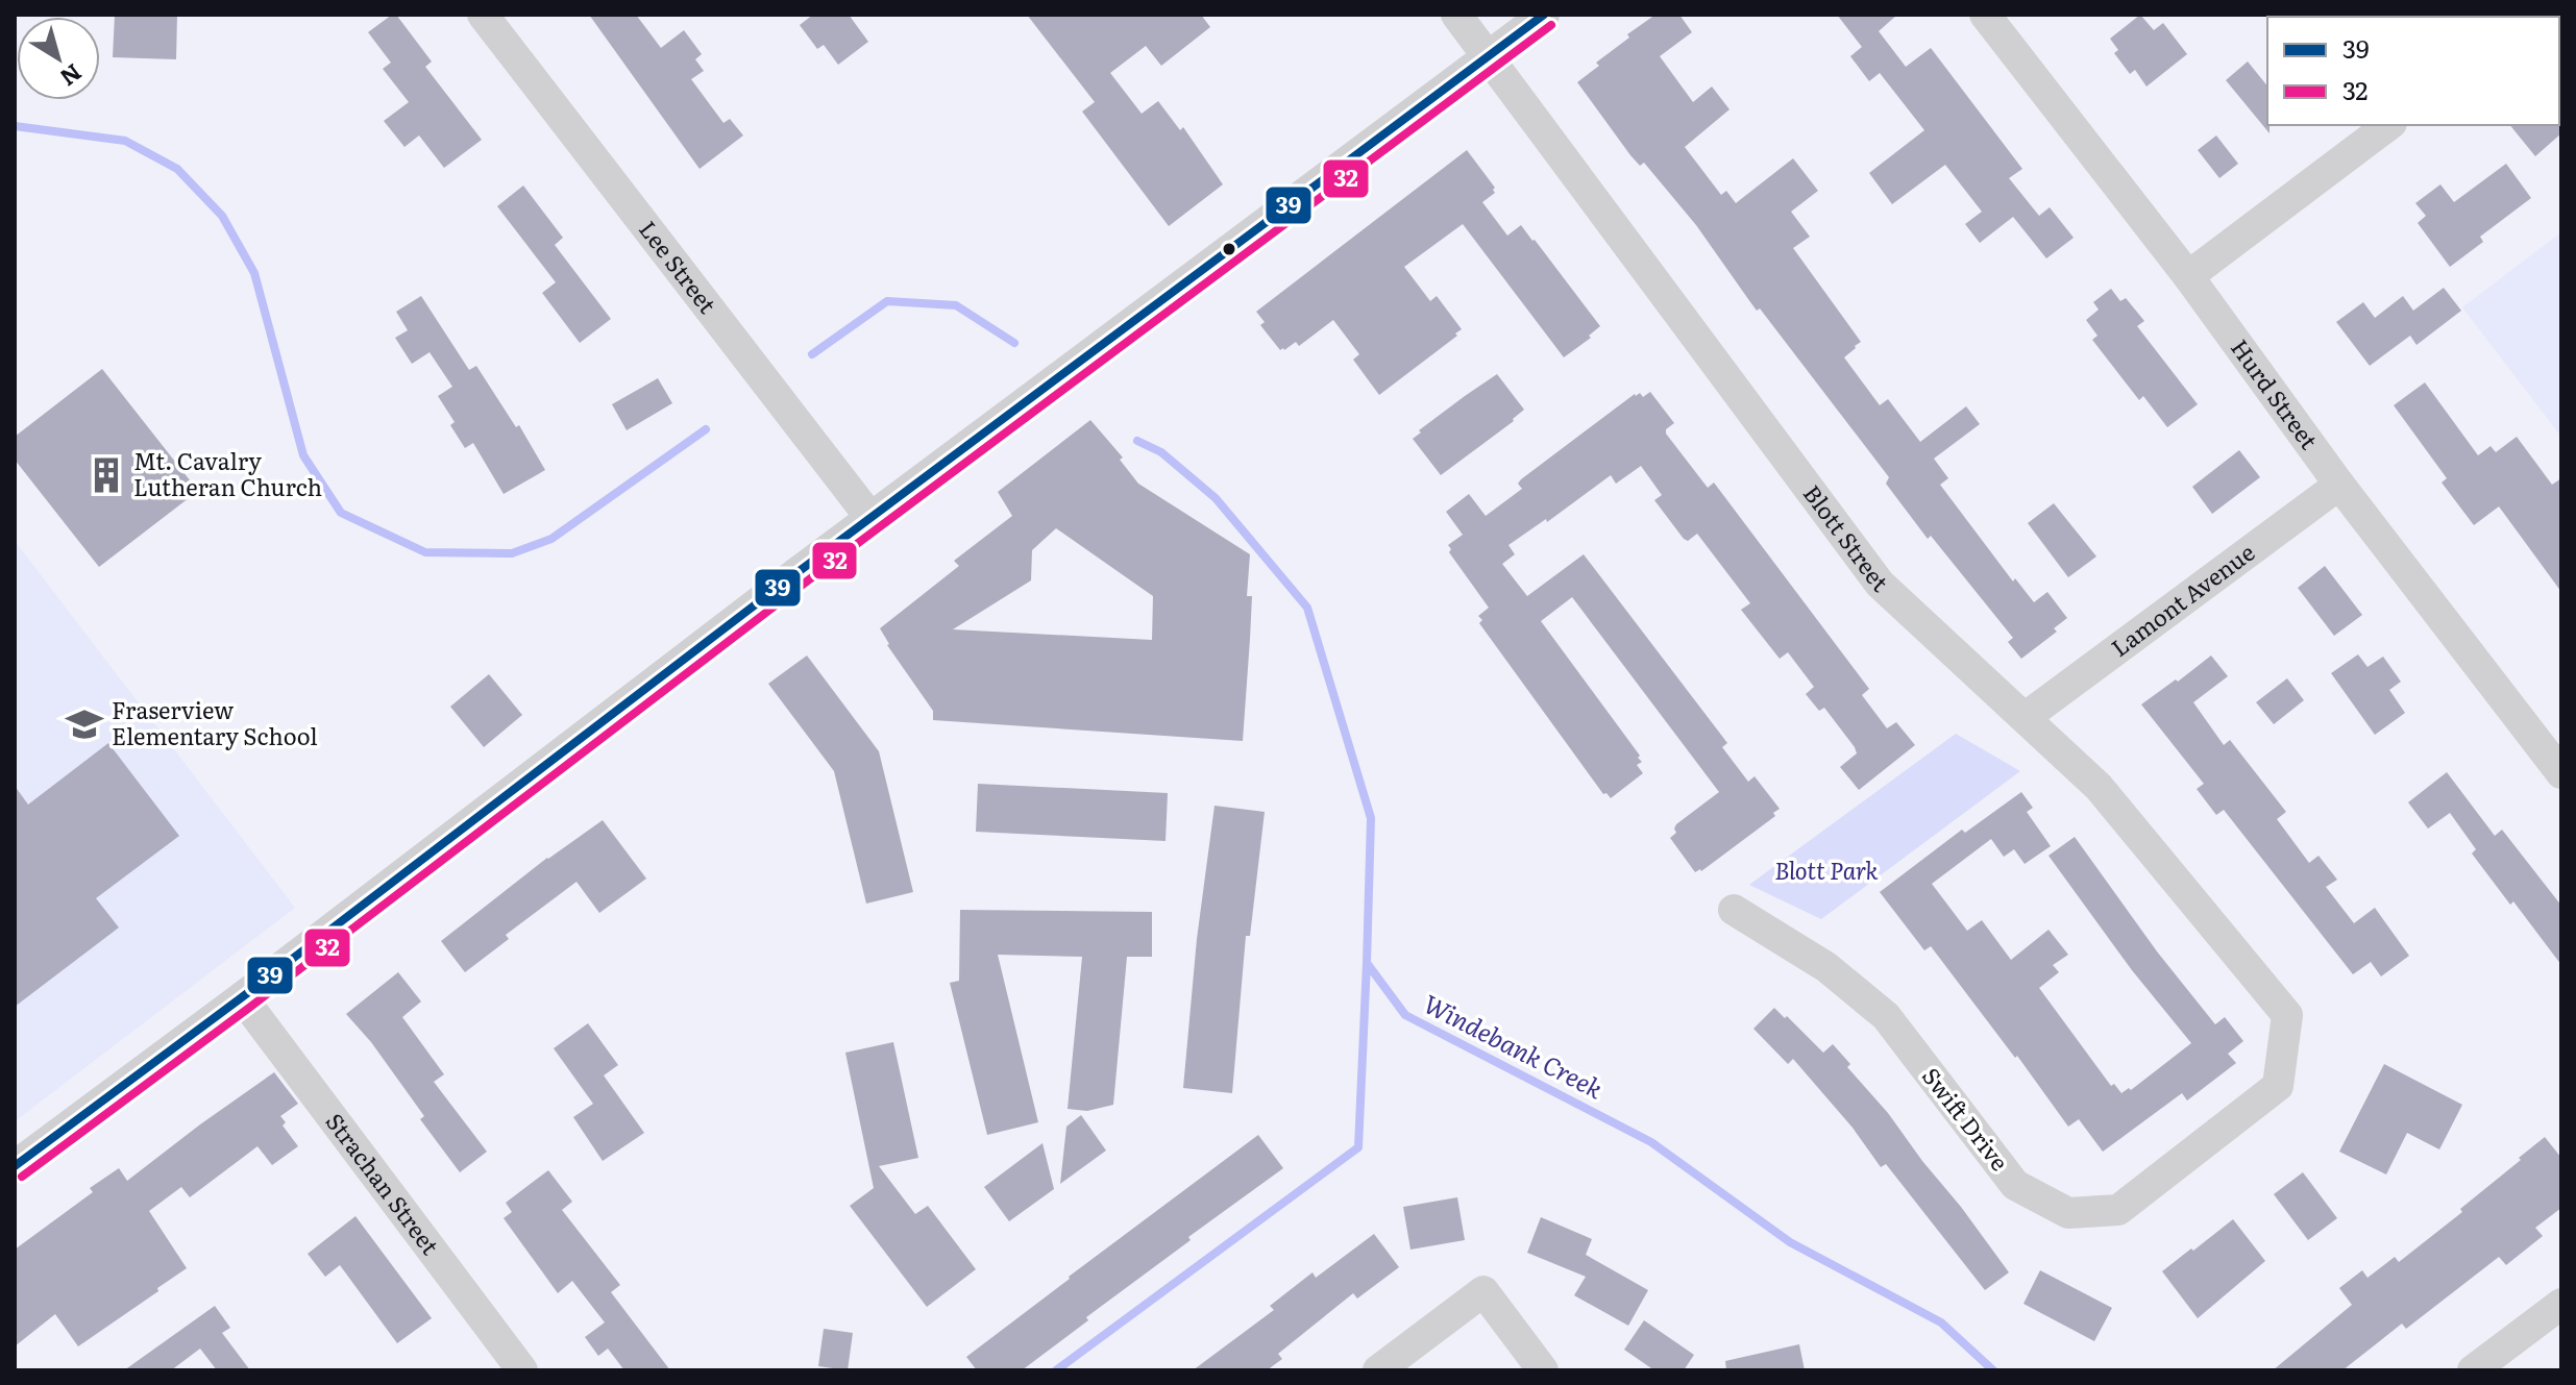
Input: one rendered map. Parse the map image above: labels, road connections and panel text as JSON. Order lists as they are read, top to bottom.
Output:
{
  "streets": {
    "street": [
      "Lee Street",
      "Hurd Street",
      "Blott Street",
      "Lamont Avenue",
      "Swift Drive",
      "Strachan Street"
    ]
  },
  "crossings": [
    ["Hurd Street", "Lamont Avenue"],
    ["Blott Street", "Lamont Avenue"],
    ["Blott Street", "Swift Drive"]
  ],
  "water": ["Windebank Creek"],
  "parks": ["Blott Park"],
  "places": {
    "building": ["Mt. Cavalry Lutheran Church"],
    "school or university": ["Fraserview Elementary School"]
  },
  "lines": ["transit line 39", "transit line 32"],
  "legend": ["39", "32"],
  "north": "bottom right"
}
